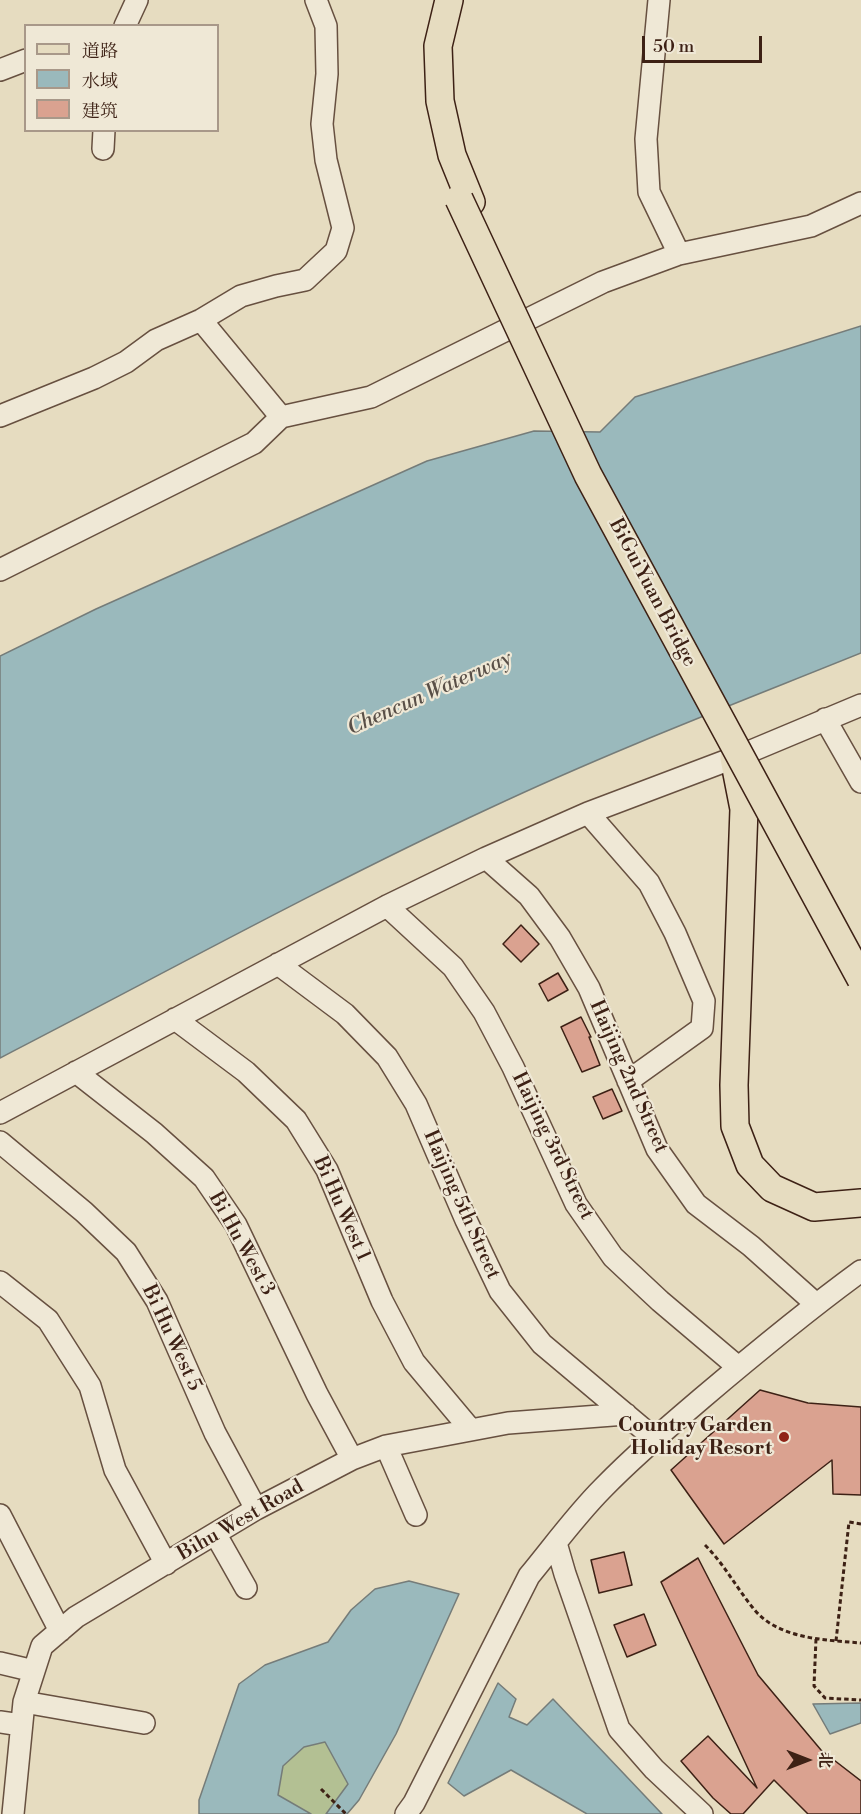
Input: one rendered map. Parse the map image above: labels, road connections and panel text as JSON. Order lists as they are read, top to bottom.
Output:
{
  "streets": {
    "main road": ["BiGuiYuan Bridge"],
    "street": [
      "Haijing 2nd Street",
      "Haijing 3rd Street",
      "Haijing 5th Street",
      "Bi Hu West 1",
      "Bi Hu West 3",
      "Bi Hu West 5",
      "Bihu West Road"
    ]
  },
  "crossings": [
    ["Haijing 5th Street", "Bihu West Road"],
    ["Bi Hu West 1", "Bihu West Road"],
    ["Bi Hu West 3", "Bihu West Road"],
    ["Bi Hu West 5", "Bihu West Road"]
  ],
  "water": ["Chencun Waterway"],
  "places": ["Country Garden Holiday Resort"],
  "legend": ["道路", "水域", "建筑"],
  "scale_bar": "50 m",
  "north": "right"
}
